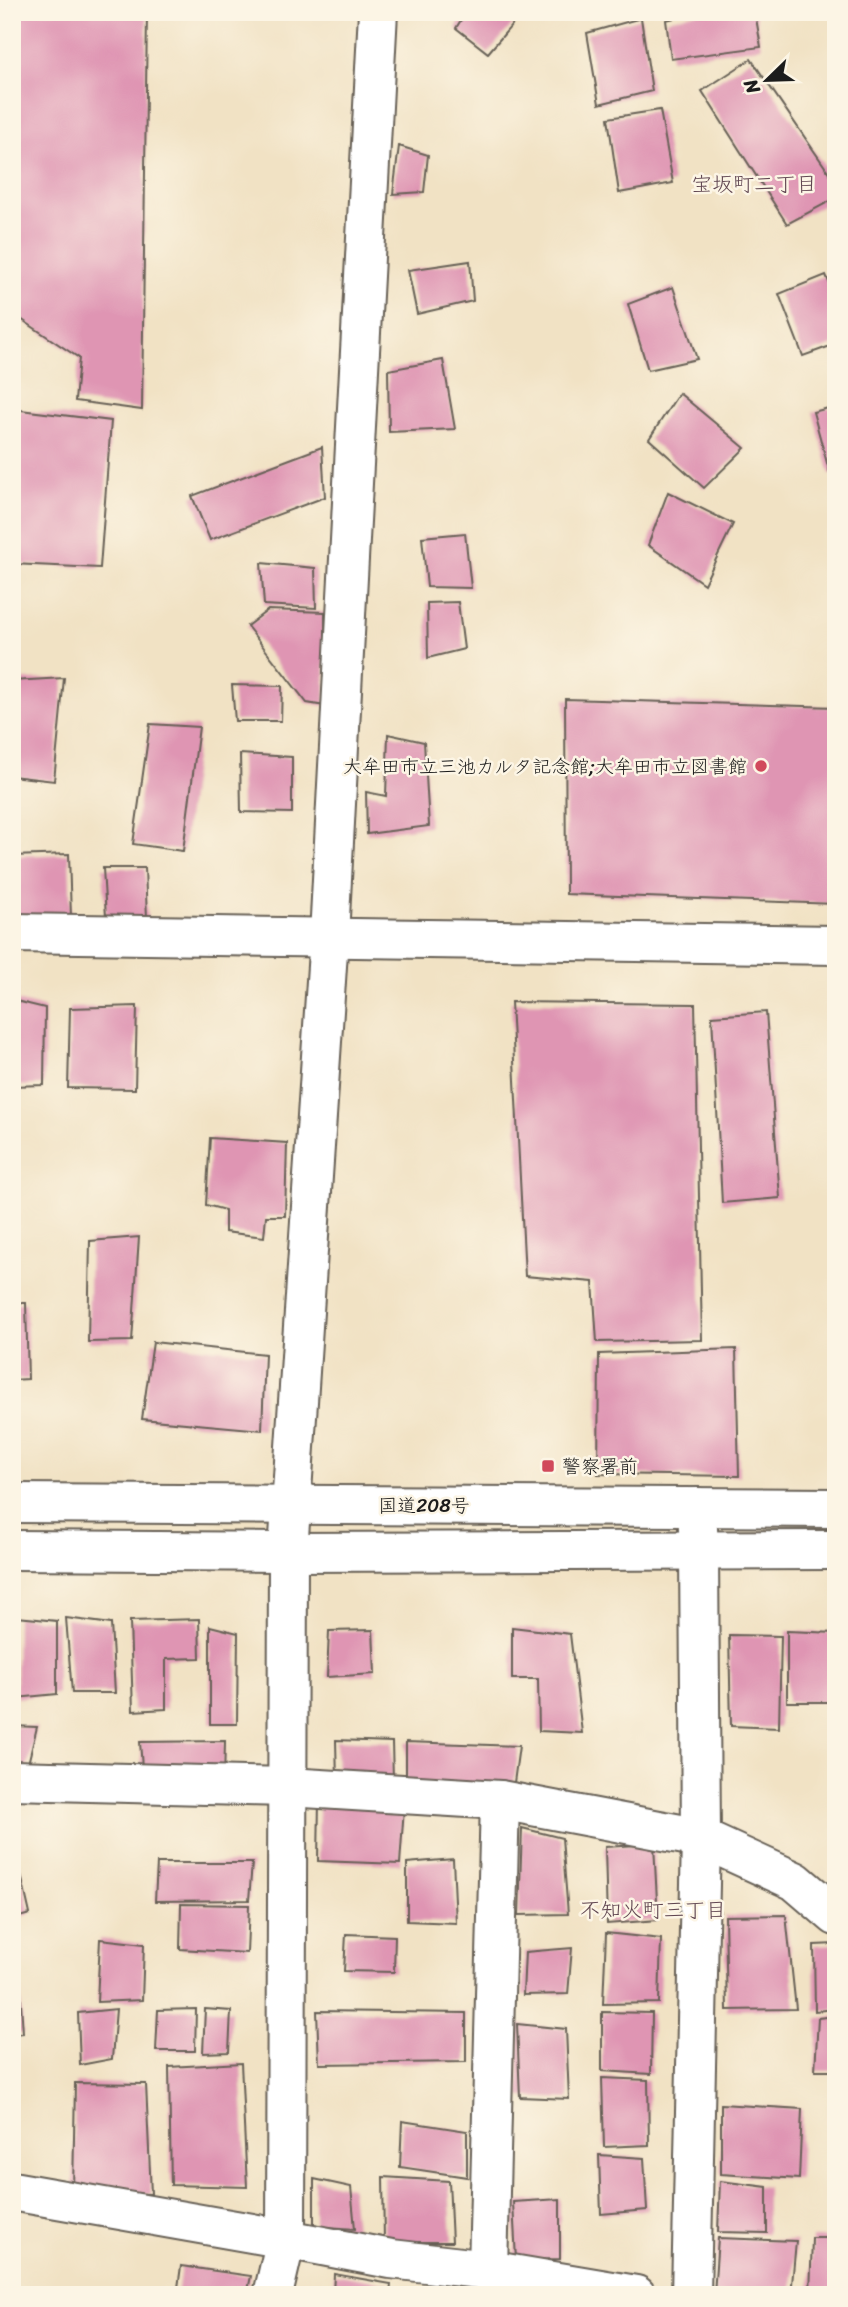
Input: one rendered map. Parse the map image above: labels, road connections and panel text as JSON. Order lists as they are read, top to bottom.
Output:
{
  "streets": {
    "main road": ["国道208号"]
  },
  "districts": ["宝坂町二丁目", "不知火町三丁目"],
  "places": {
    "other": ["大牟田市立三池カルタ記念館;大牟田市立図書館"],
    "transit": ["警察署前"]
  },
  "north": "bottom left"
}
